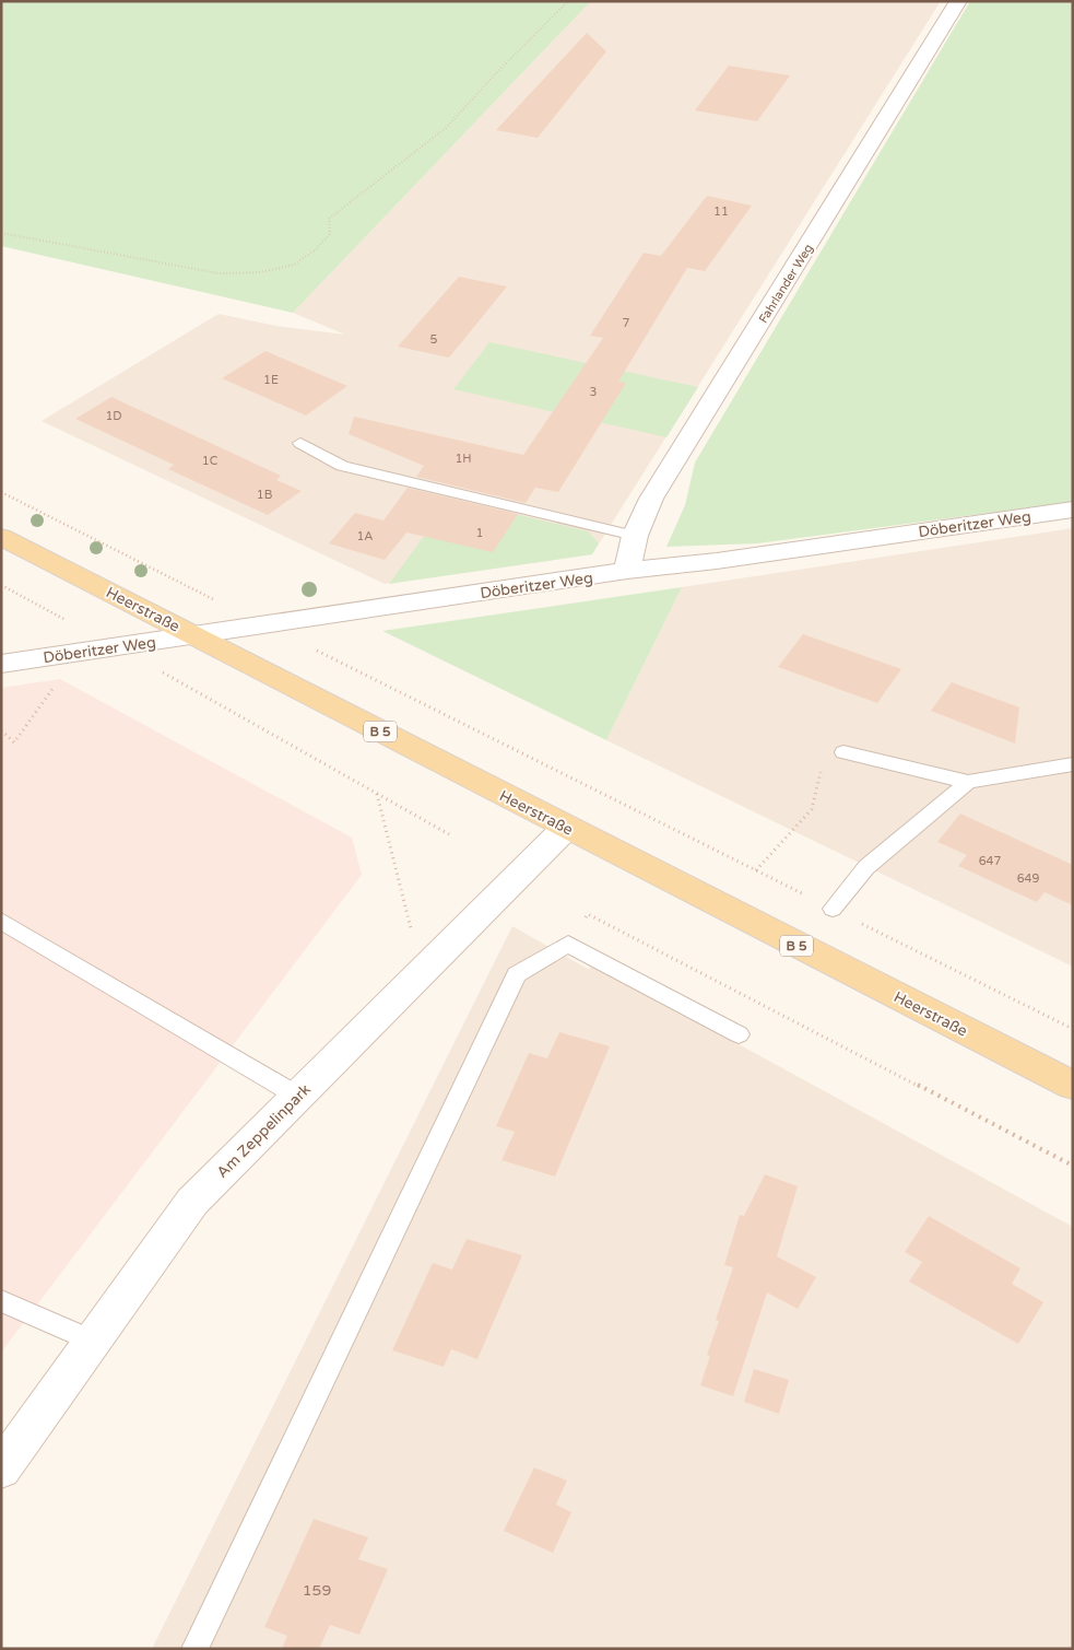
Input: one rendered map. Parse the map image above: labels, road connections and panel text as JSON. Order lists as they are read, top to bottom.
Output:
{
  "streets": {
    "main road": ["Heerstraße", "B 5"],
    "street": ["Fahrlander Weg", "Döberitzer Weg", "Am Zeppelinpark"]
  },
  "crossings": [
    ["Fahrlander Weg", "Döberitzer Weg"],
    ["Döberitzer Weg", "Heerstraße"],
    ["Heerstraße", "Am Zeppelinpark"]
  ],
  "house_numbers": [
    "11",
    "7",
    "5",
    "1E",
    "3",
    "1D",
    "1H",
    "1C",
    "1B",
    "1",
    "1A",
    "647",
    "649",
    "159"
  ]
}
